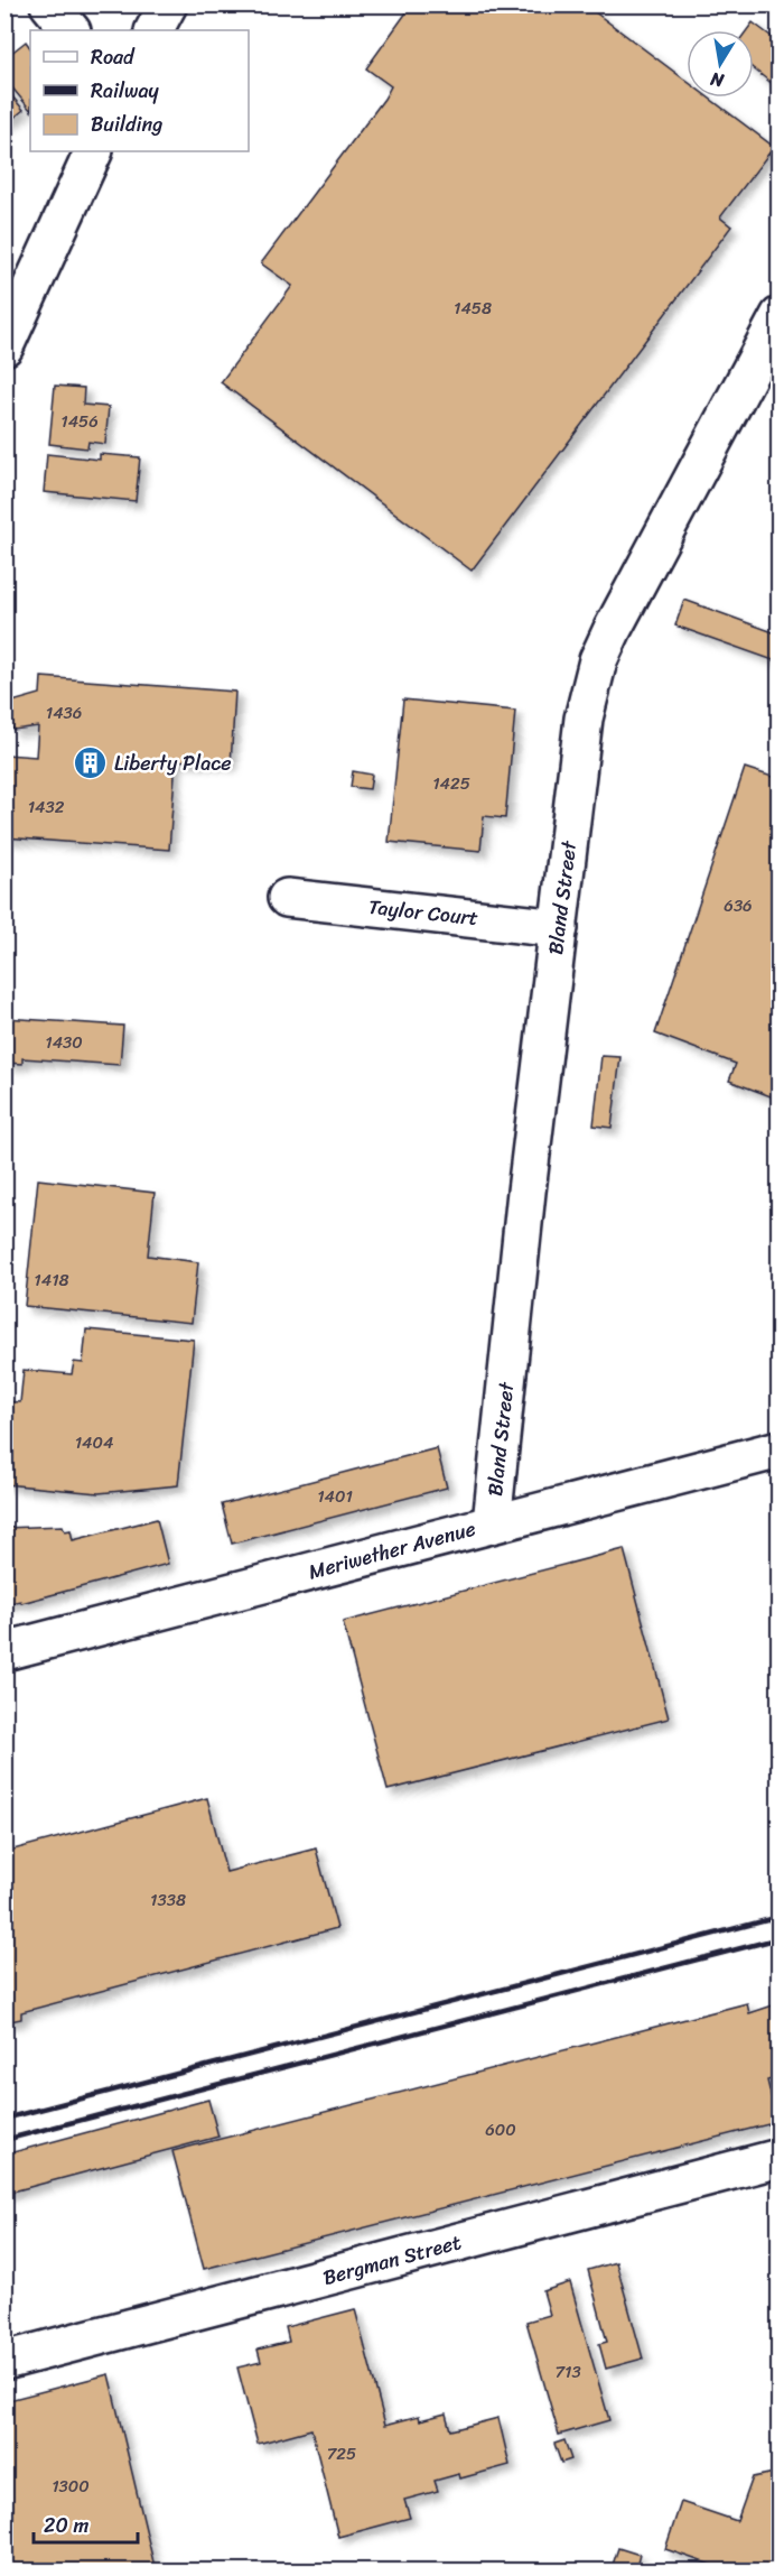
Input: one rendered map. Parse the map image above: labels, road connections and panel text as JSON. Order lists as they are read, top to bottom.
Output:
{
  "streets": {
    "street": [
      "Bland Street",
      "Taylor Court",
      "Meriwether Avenue",
      "Bergman Street"
    ]
  },
  "crossings": [
    ["Bland Street", "Taylor Court"],
    ["Bland Street", "Meriwether Avenue"]
  ],
  "places": {
    "building": ["Liberty Place"]
  },
  "house_numbers": [
    "1458",
    "1456",
    "1436",
    "1425",
    "1432",
    "636",
    "1430",
    "1418",
    "1404",
    "1401",
    "1338",
    "600",
    "713",
    "725",
    "1300"
  ],
  "legend": ["Road", "Railway", "Building"],
  "scale_bar": "20 m",
  "north": "bottom"
}
